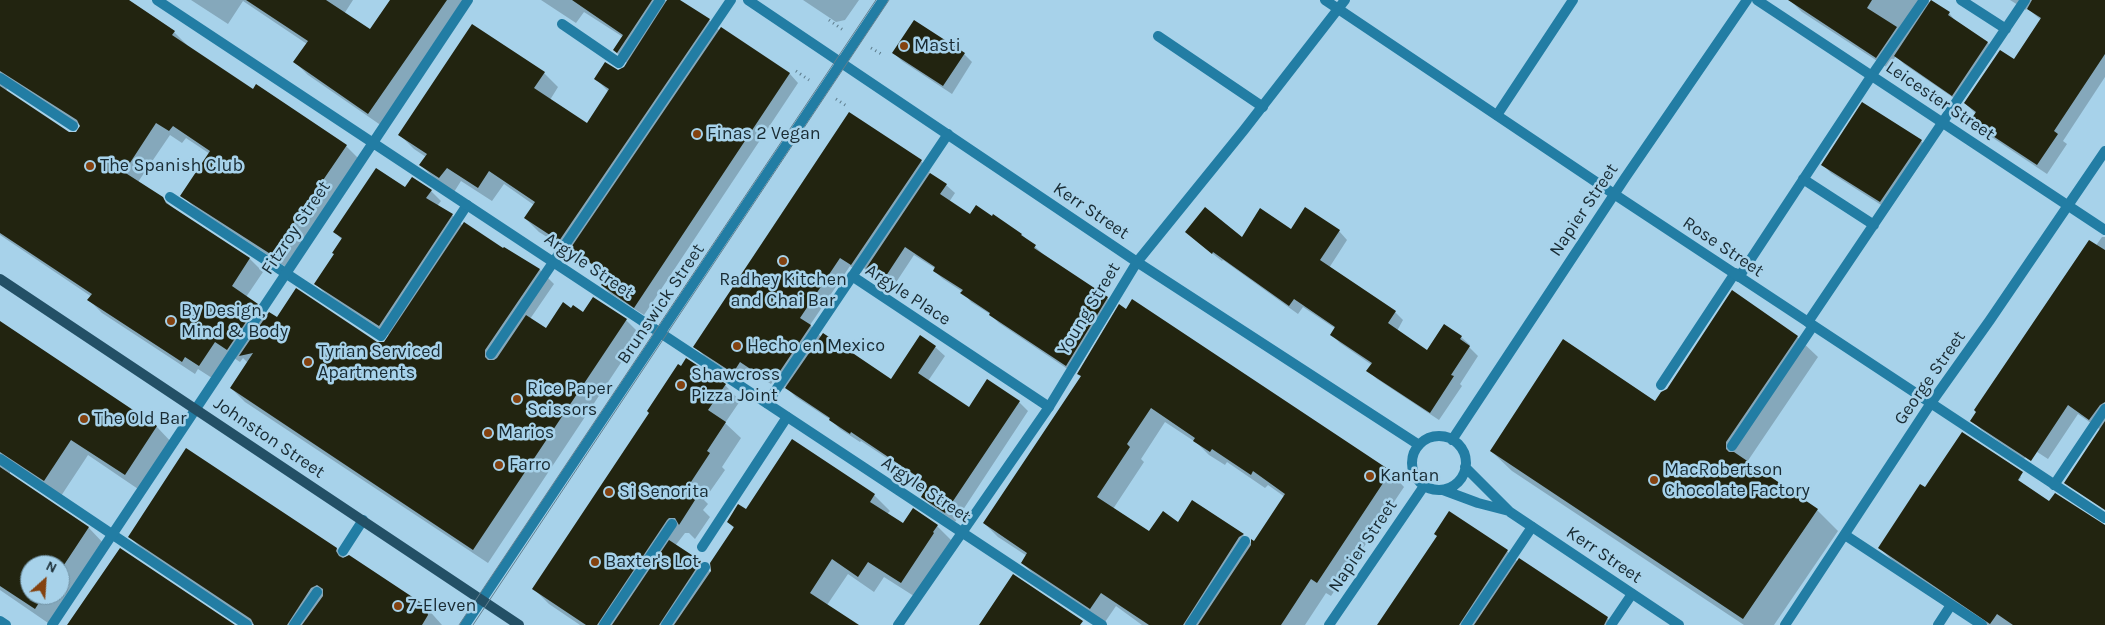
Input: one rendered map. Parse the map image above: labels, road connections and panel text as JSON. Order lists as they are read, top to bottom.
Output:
{
  "streets": {
    "main road": ["Johnston Street"],
    "street": [
      "Leicester Street",
      "Napier Street",
      "Kerr Street",
      "Fitzroy Street",
      "Rose Street",
      "Argyle Street",
      "Argyle Place",
      "Brunswick Street",
      "Young Street",
      "George Street"
    ]
  },
  "crossings": [
    ["Leicester Street", "George Street"],
    ["Napier Street", "Kerr Street"],
    ["Napier Street", "Rose Street"],
    ["Kerr Street", "Brunswick Street"],
    ["Kerr Street", "Young Street"],
    ["Fitzroy Street", "Argyle Street"],
    ["Fitzroy Street", "Johnston Street"],
    ["Rose Street", "Young Street"],
    ["Rose Street", "George Street"],
    ["Argyle Street", "Argyle Place"],
    ["Argyle Street", "Brunswick Street"],
    ["Argyle Street", "Young Street"],
    ["Argyle Place", "Young Street"],
    ["Brunswick Street", "Johnston Street"]
  ],
  "places": [
    "Masti",
    "Finas 2 Vegan",
    "The Spanish Club",
    "Radhey Kitchen and Chai Bar",
    "By Design, Mind & Body",
    "Hecho en Mexico",
    "Tyrian Serviced Apartments",
    "Shawcross Pizza Joint",
    "Rice Paper Scissors",
    "The Old Bar",
    "Marios",
    "Farro",
    "Kantan",
    "MacRobertson Chocolate Factory",
    "Si Senorita",
    "Baxter's Lot",
    "7-Eleven"
  ],
  "north": "top right"
}
